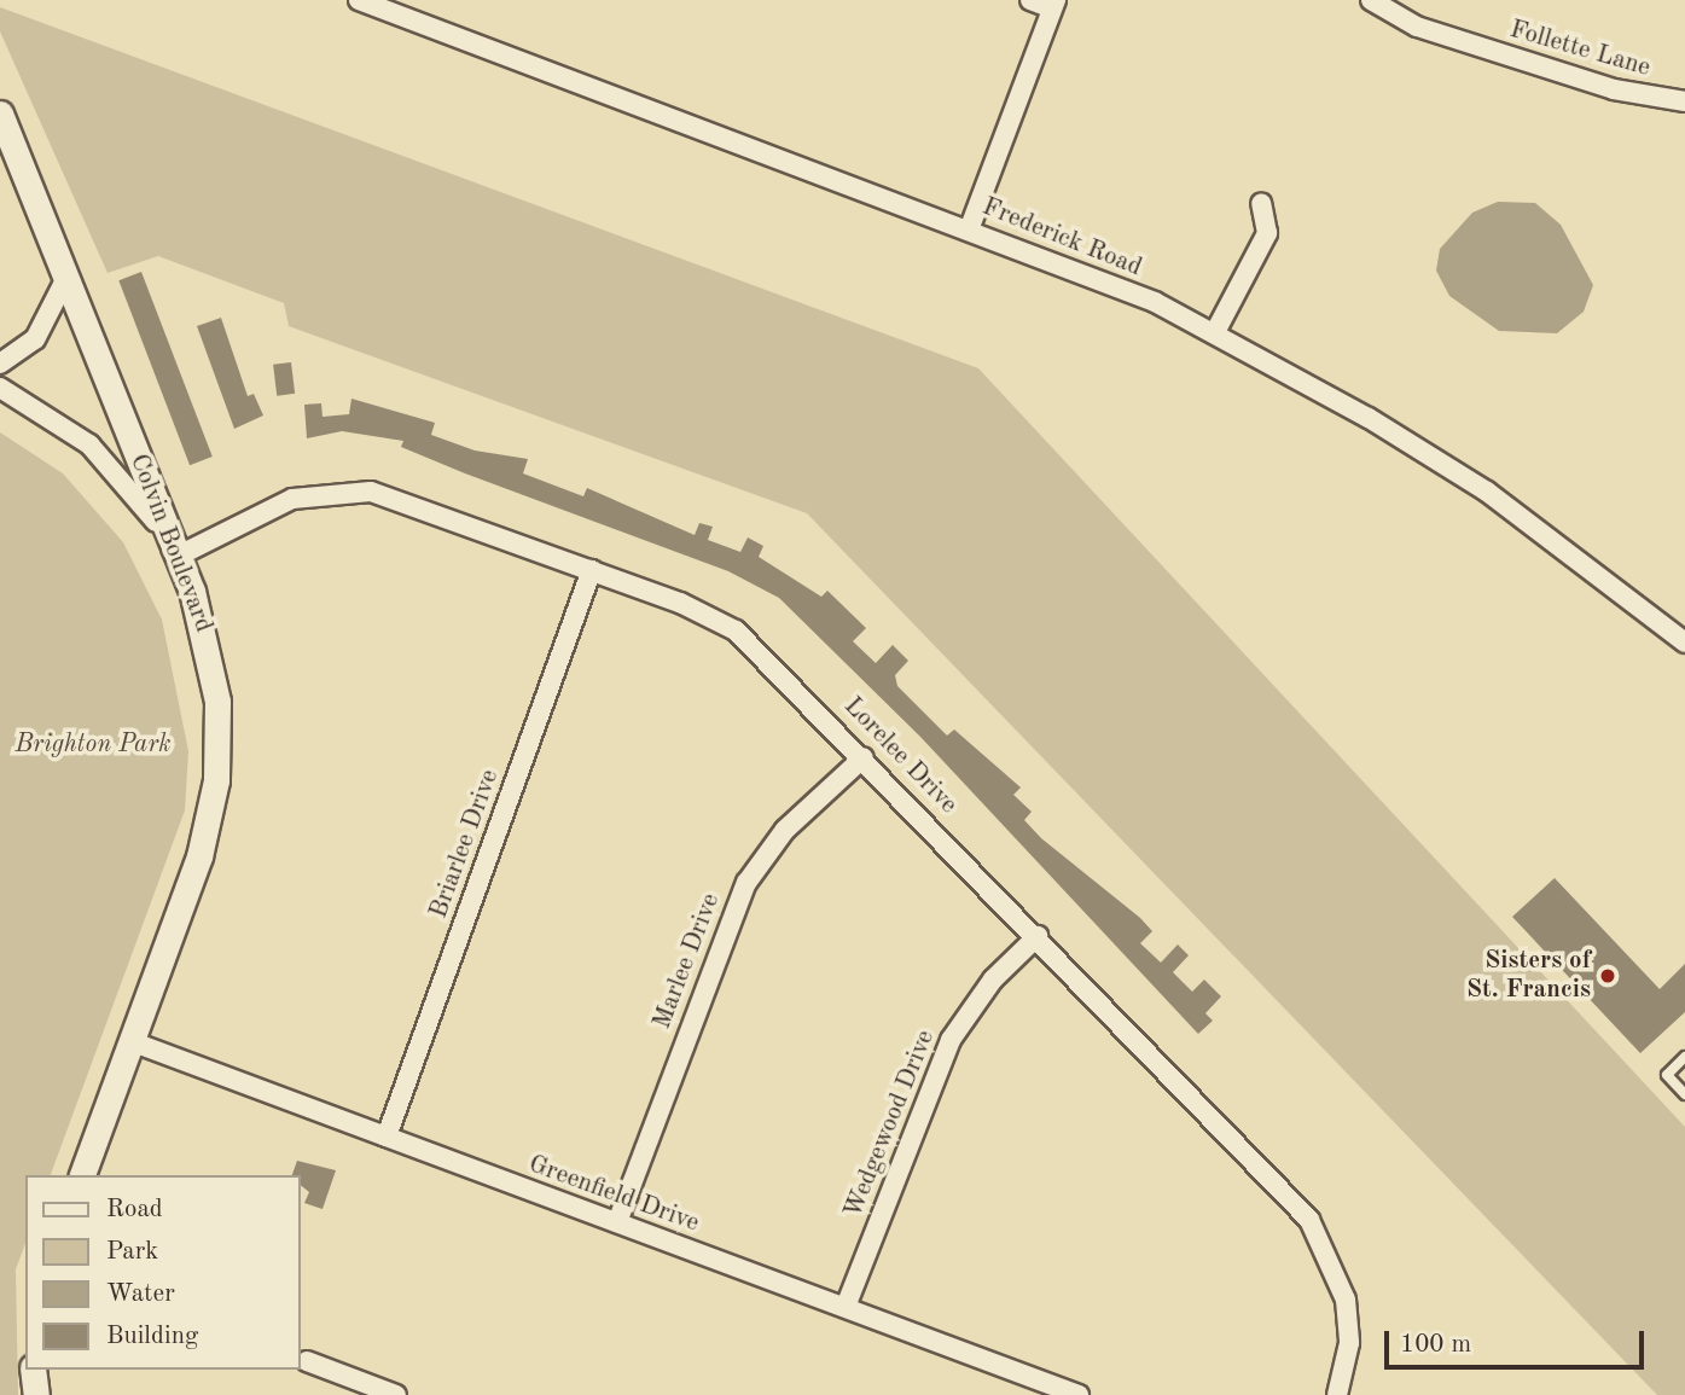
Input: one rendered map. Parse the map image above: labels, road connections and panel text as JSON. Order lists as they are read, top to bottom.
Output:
{
  "streets": {
    "street": [
      "Follette Lane",
      "Frederick Road",
      "Colvin Boulevard",
      "Lorelee Drive",
      "Briarlee Drive",
      "Marlee Drive",
      "Wedgewood Drive",
      "Greenfield Drive"
    ]
  },
  "crossings": [
    ["Colvin Boulevard", "Lorelee Drive"],
    ["Colvin Boulevard", "Greenfield Drive"],
    ["Lorelee Drive", "Briarlee Drive"],
    ["Lorelee Drive", "Marlee Drive"],
    ["Lorelee Drive", "Wedgewood Drive"],
    ["Briarlee Drive", "Greenfield Drive"],
    ["Marlee Drive", "Greenfield Drive"],
    ["Wedgewood Drive", "Greenfield Drive"]
  ],
  "parks": ["Brighton Park"],
  "places": ["Sisters of St. Francis"],
  "legend": [
    "Road",
    "Park",
    "Water",
    "Building"
  ],
  "scale_bar": "100 m"
}
